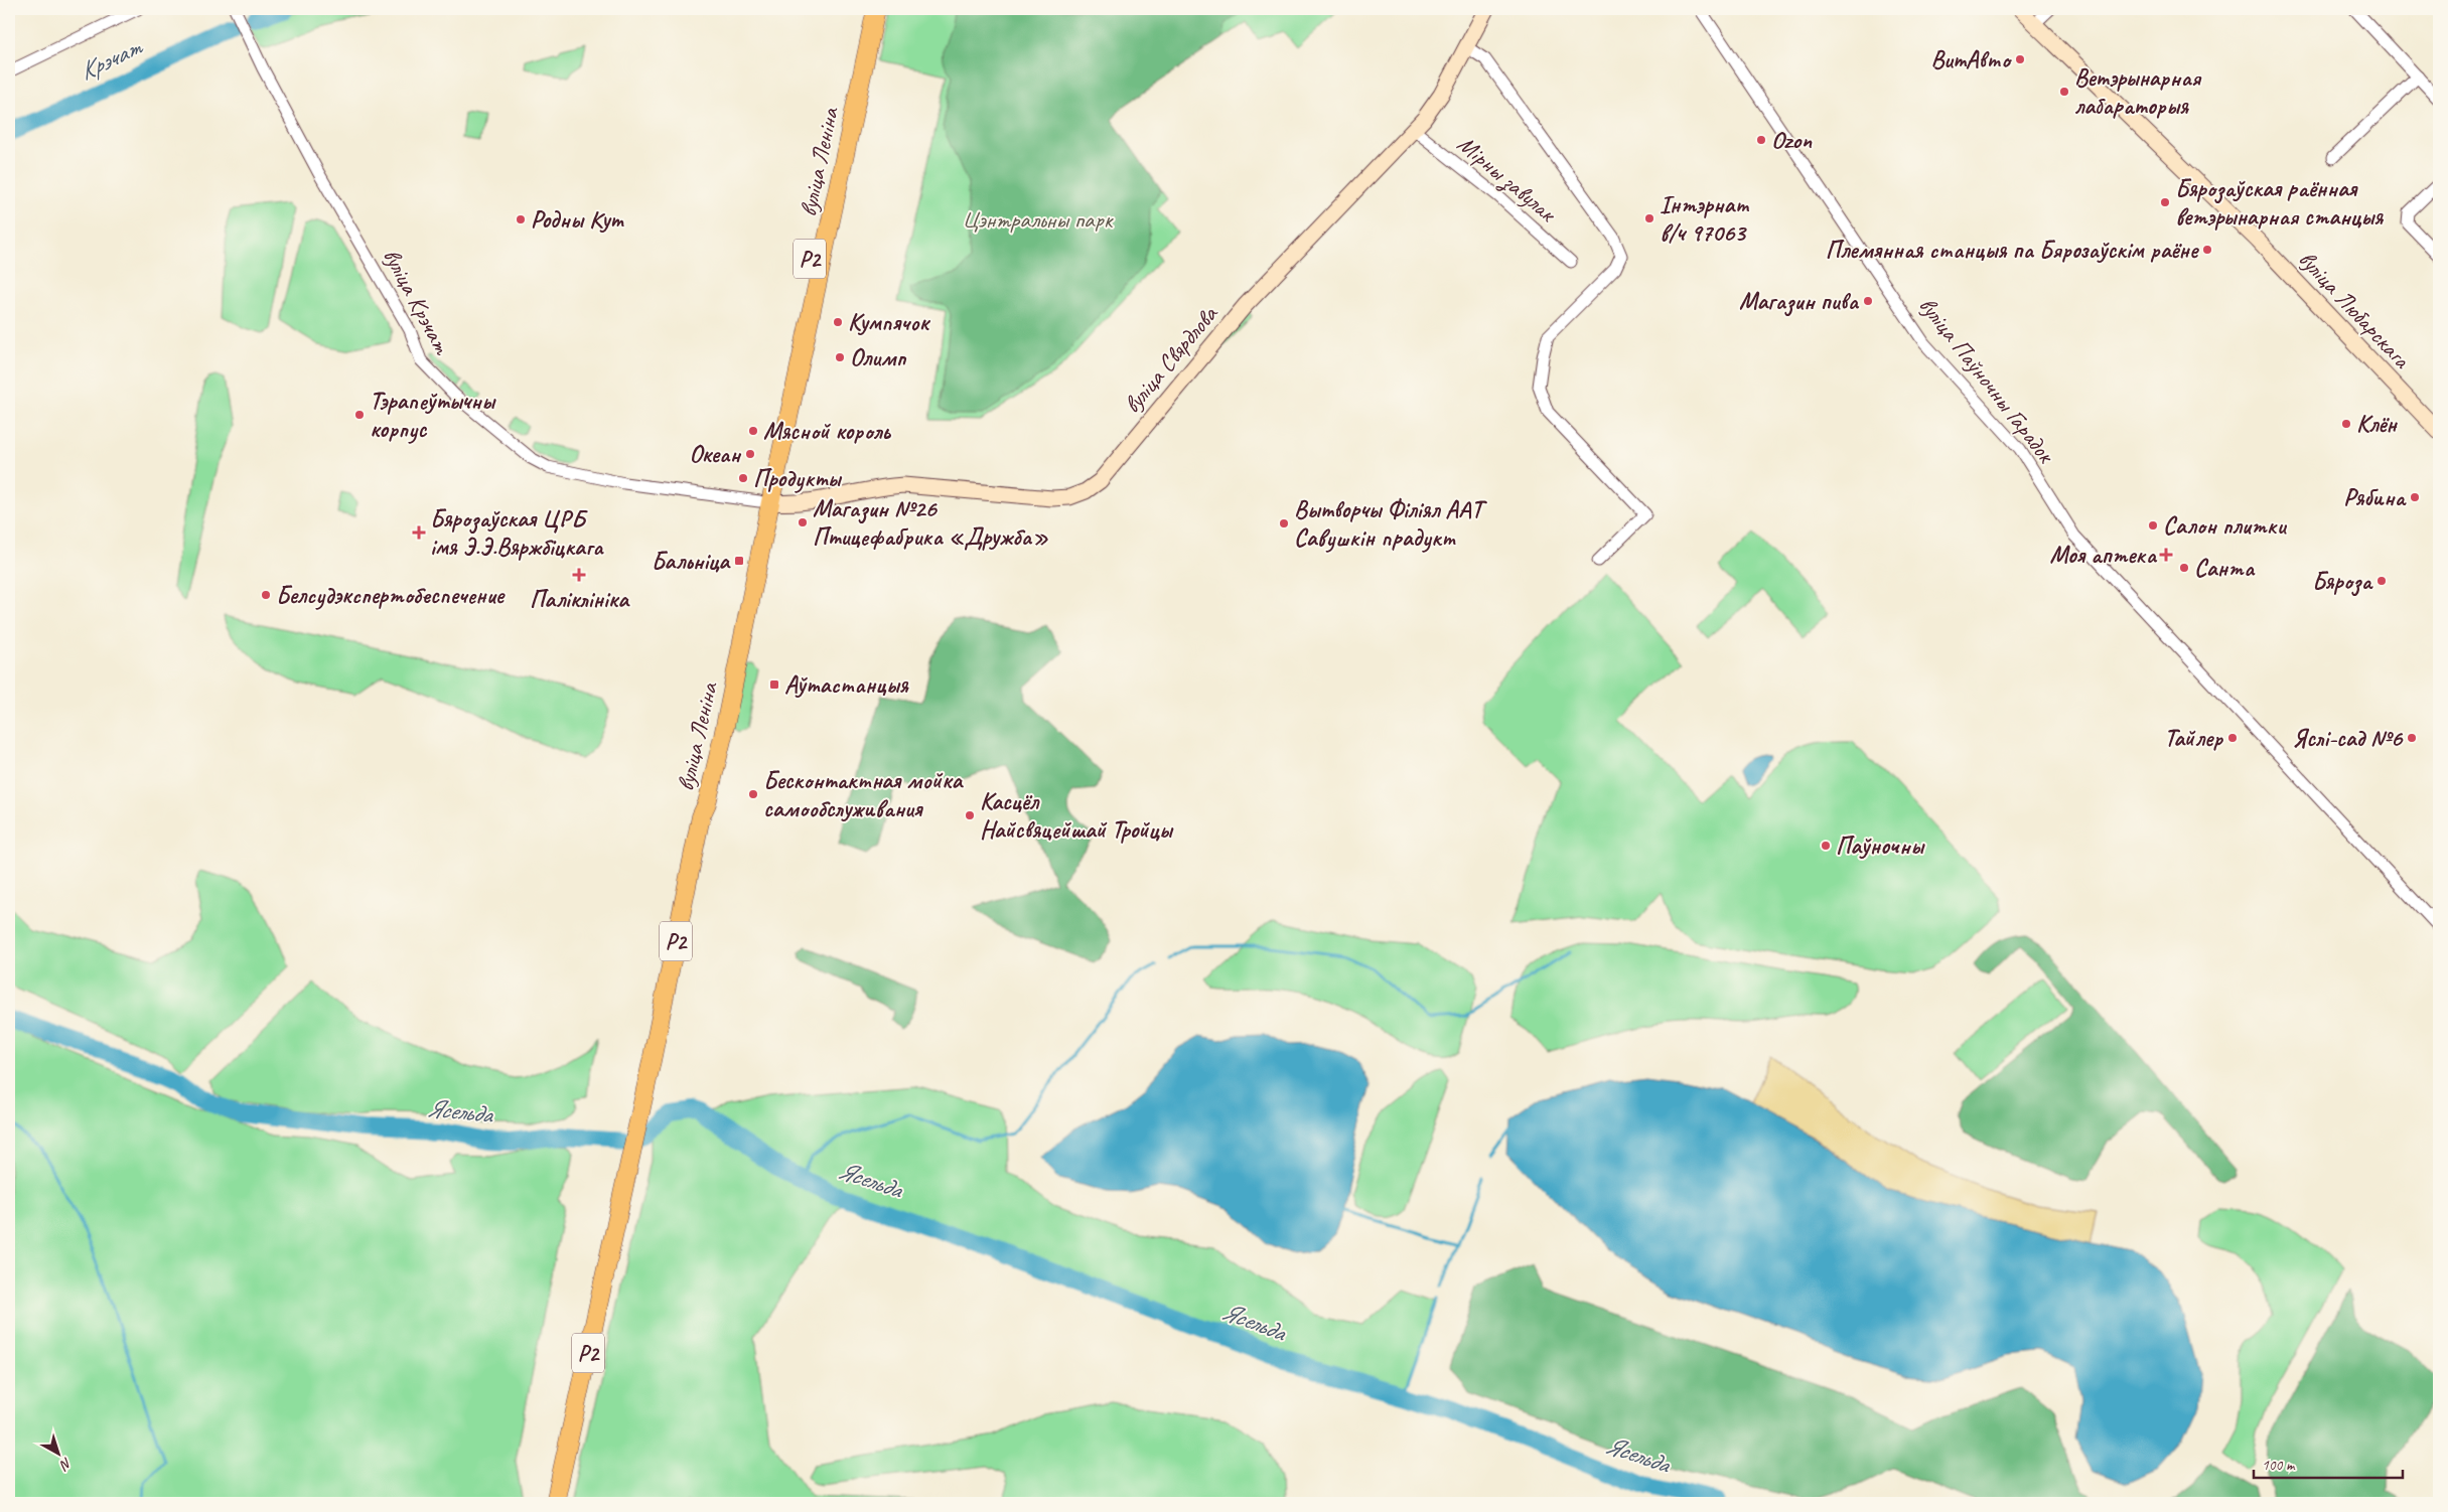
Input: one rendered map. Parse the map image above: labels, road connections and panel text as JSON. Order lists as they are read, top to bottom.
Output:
{
  "streets": {
    "main road": [
      "вуліца Леніна",
      "Р2",
      "вуліца Любарскага",
      "вуліца Свярдлова"
    ],
    "street": ["Мірны завулак", "вуліца Крэчат", "вуліца Паўночны Гарадок"]
  },
  "crossings": [
    ["вуліца Леніна", "вуліца Крэчат"],
    ["вуліца Леніна", "вуліца Свярдлова"],
    ["Мірны завулак", "вуліца Свярдлова"],
    ["вуліца Крэчат", "вуліца Свярдлова"]
  ],
  "water": ["Крэчат", "Ясельда"],
  "parks": ["Цэнтральны парк"],
  "places": {
    "other": [
      "ВитАвто",
      "Ветэрынарная лабараторыя",
      "Ozon",
      "Бярозаўская раённая ветэрынарная станцыя",
      "Інтэрнат в/ч 97063",
      "Родны Кут",
      "Племянная станцыя па Бярозаўскім раёне",
      "Магазин пива",
      "Кумпячок",
      "Олимп",
      "Тэрапеўтычны корпус",
      "Клён",
      "Мясной король",
      "Океан",
      "Продукты",
      "Рябина",
      "Магазин №26 Птицефабрика «Дружба»",
      "Вытворчы Філіял ААТ Савушкін прадукт",
      "Салон плитки",
      "Санта",
      "Бяроза",
      "Белсудэкспертобеспечение",
      "Тайлер",
      "Яслі-сад №6",
      "Бесконтактная мойка самообслуживания",
      "Касцёл Найсвяцейшай Тройцы",
      "Паўночны"
    ],
    "health": ["Бярозаўская ЦРБ імя Э.Э.Вяржбіцкага", "Моя аптека", "Паліклініка"],
    "transit": ["Бальніца", "Аўтастанцыя"]
  },
  "scale_bar": "100 m",
  "north": "bottom right"
}
